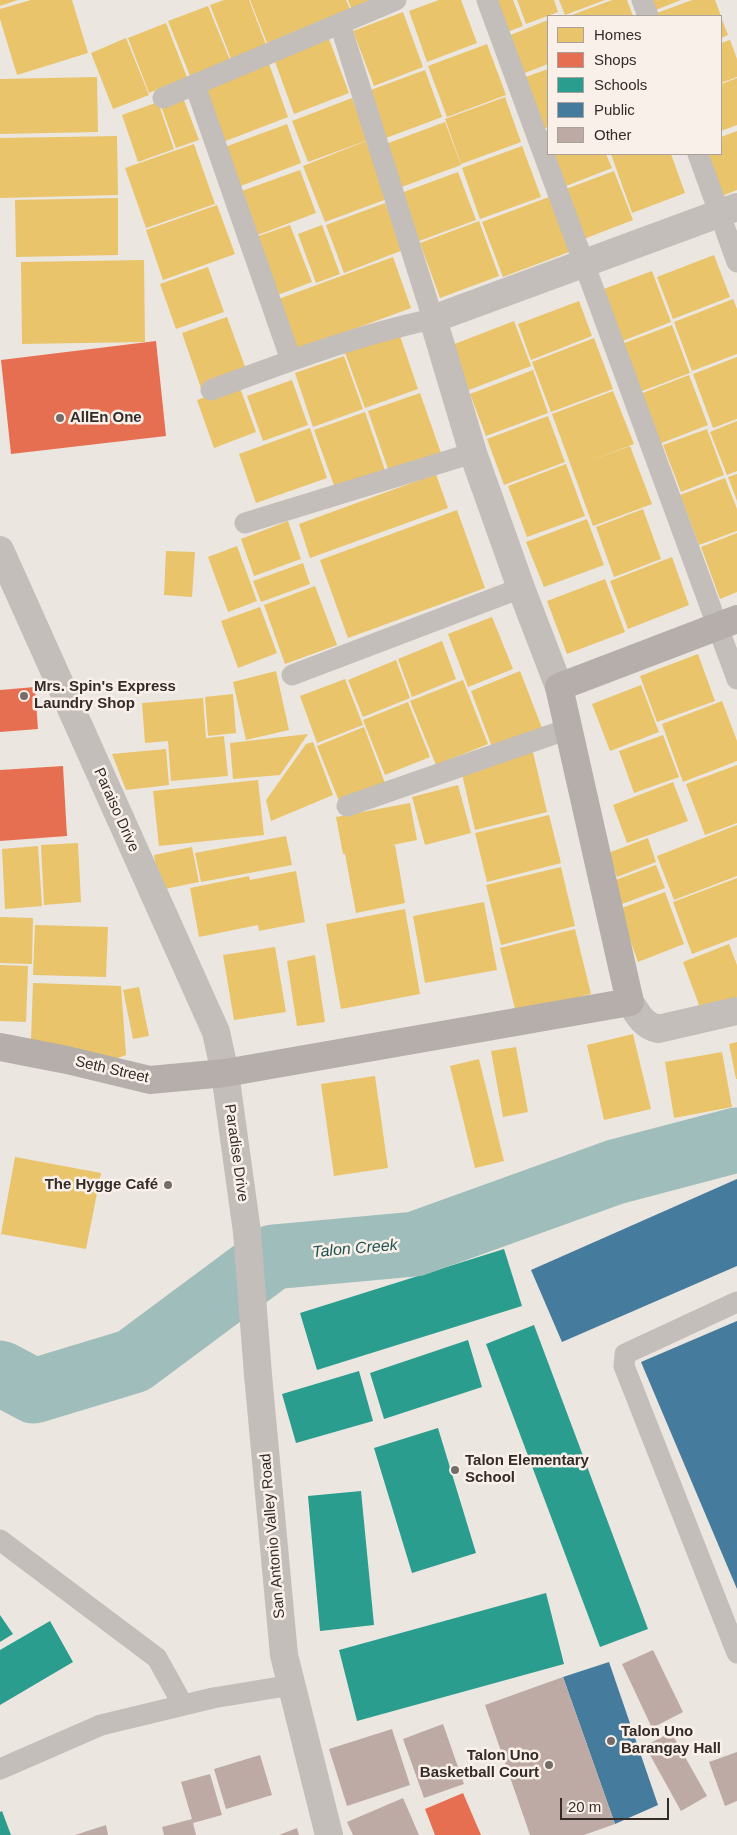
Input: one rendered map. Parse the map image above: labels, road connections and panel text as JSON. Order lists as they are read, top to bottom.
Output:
{
  "streets": {
    "street": [
      "Paraiso Drive",
      "Seth Street",
      "Paradise Drive",
      "San Antonio Valley Road"
    ]
  },
  "crossings": [
    ["Paraiso Drive", "Seth Street"],
    ["Paraiso Drive", "Paradise Drive"],
    ["Seth Street", "Paradise Drive"],
    ["Paradise Drive", "San Antonio Valley Road"]
  ],
  "water": ["Talon Creek"],
  "places": [
    "AllEn One",
    "Mrs. Spin's Express Laundry Shop",
    "The Hygge Café",
    "Talon Elementary School",
    "Talon Uno Barangay Hall",
    "Talon Uno Basketball Court"
  ],
  "legend": [
    "Homes",
    "Shops",
    "Schools",
    "Public",
    "Other"
  ],
  "scale_bar": "20 m"
}
